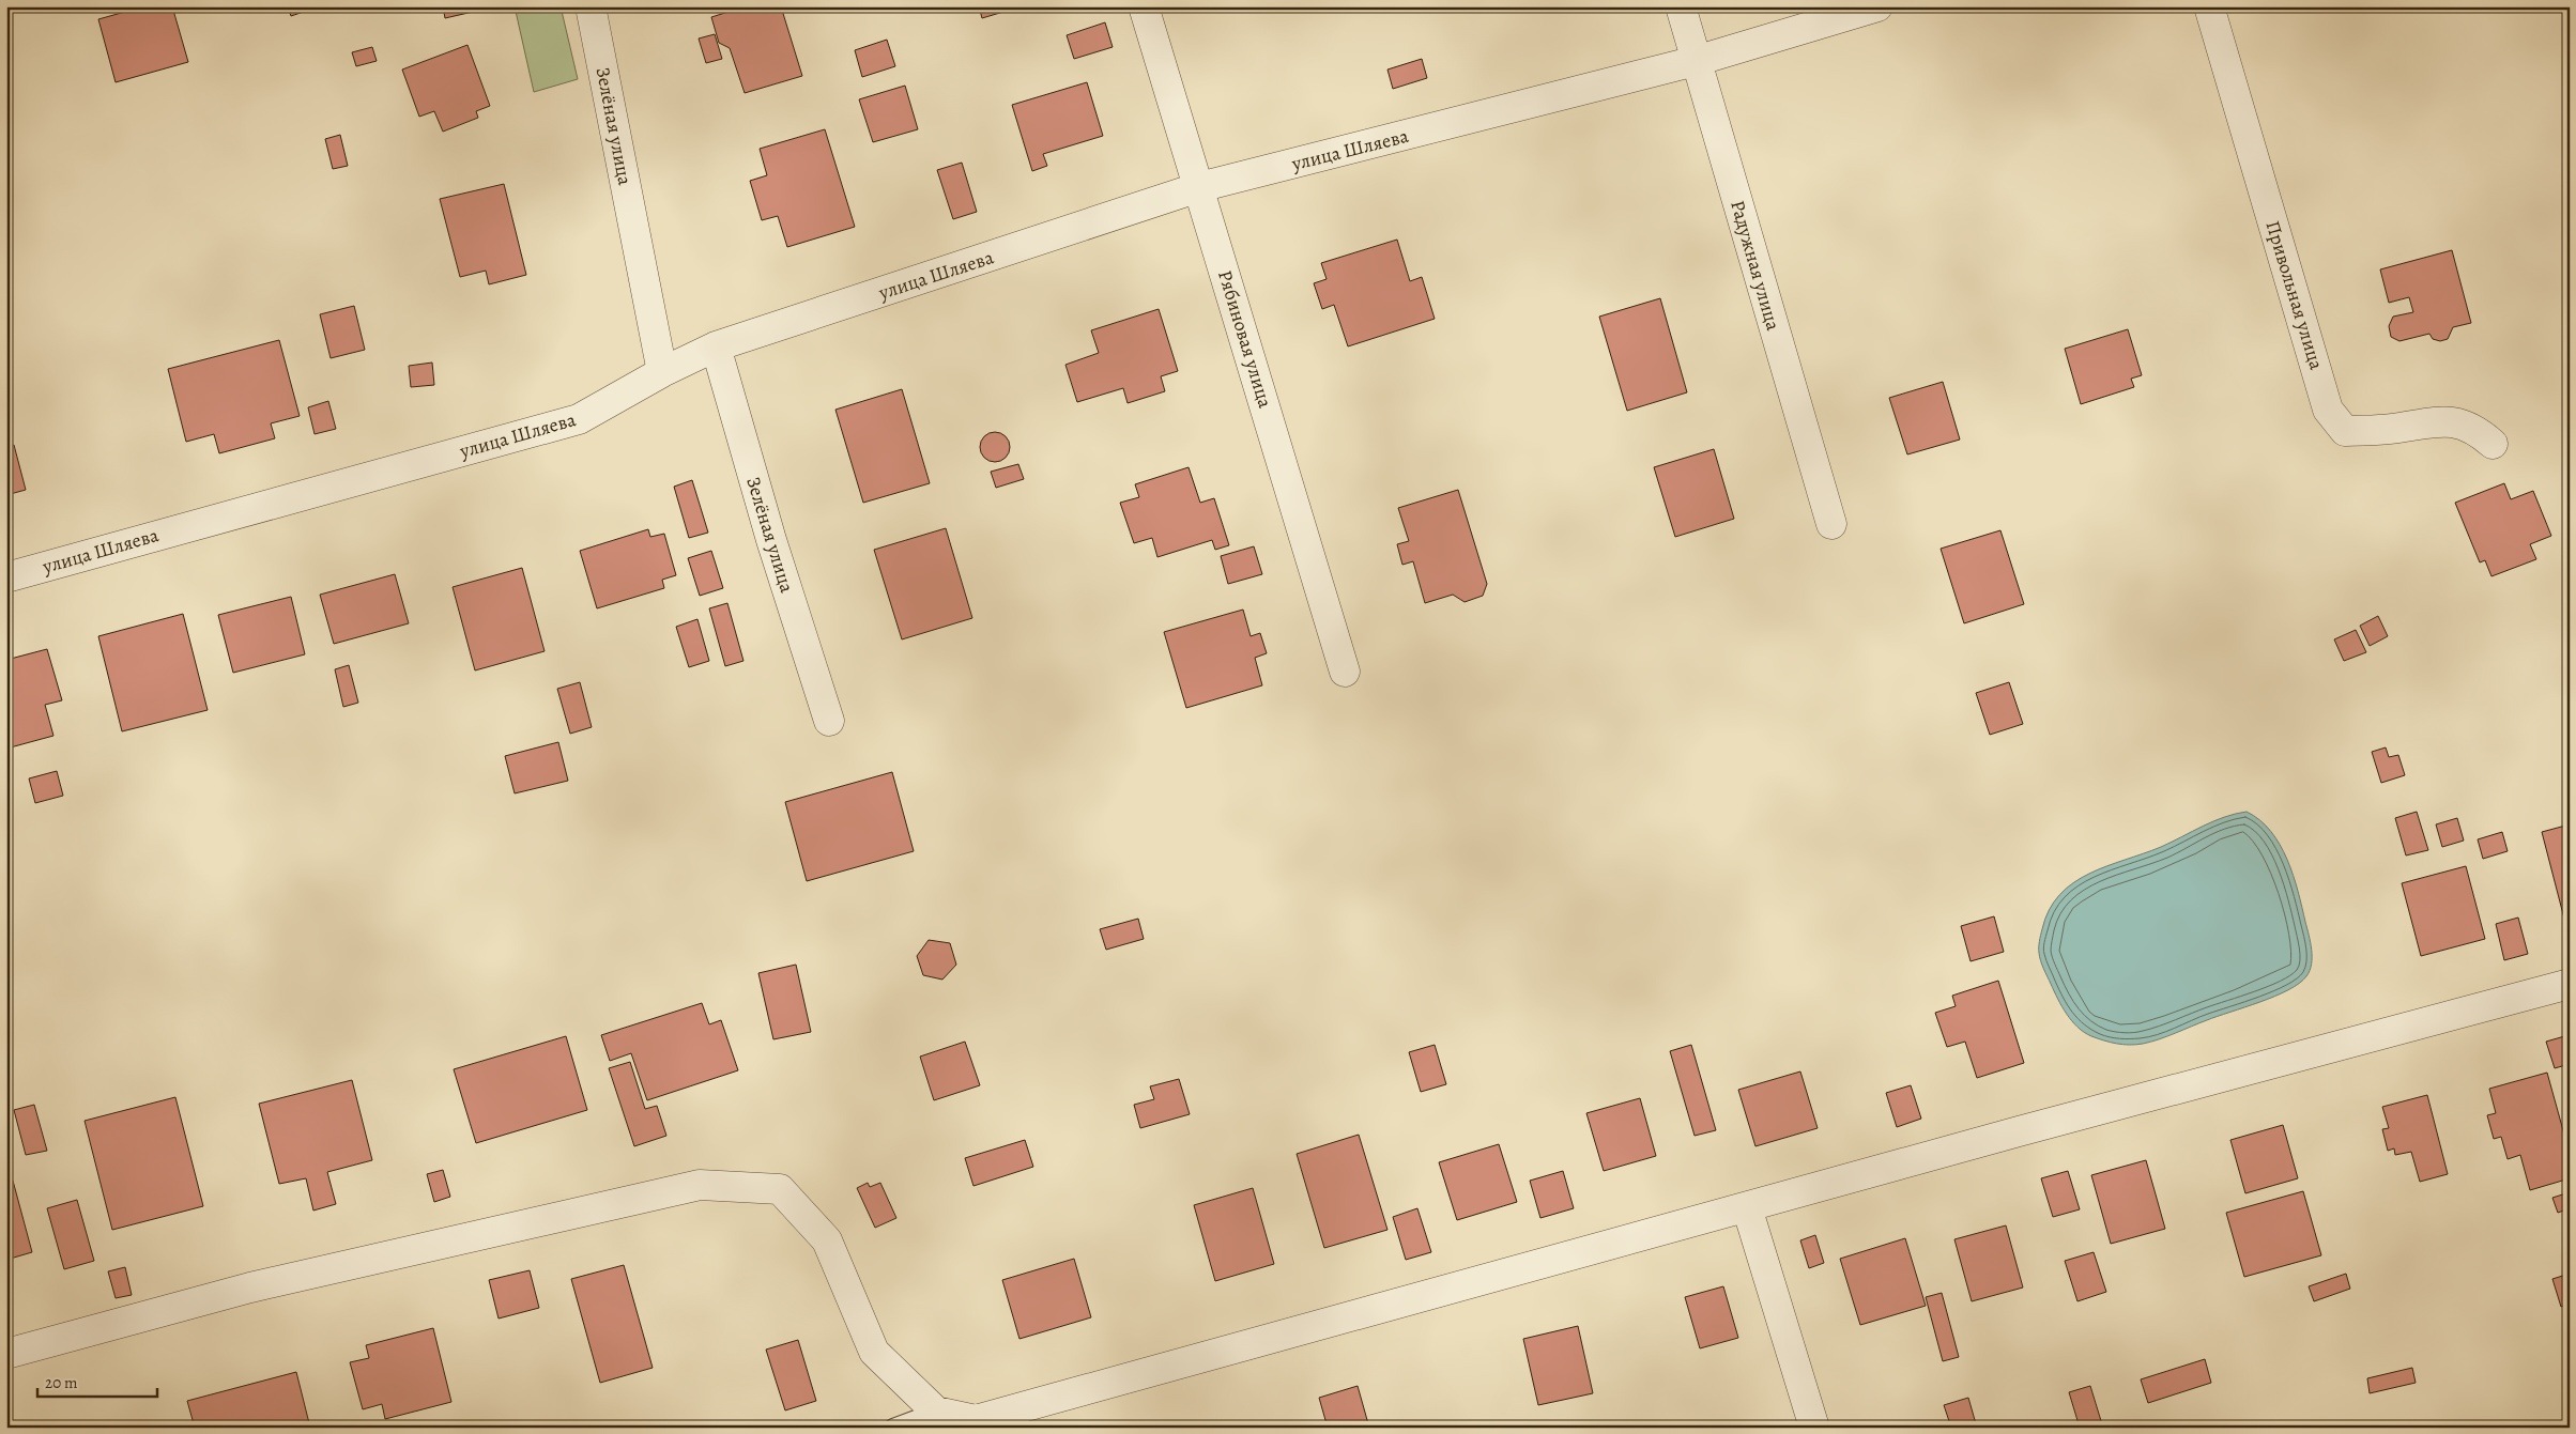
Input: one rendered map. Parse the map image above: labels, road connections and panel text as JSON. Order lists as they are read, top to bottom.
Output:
{
  "streets": {
    "street": [
      "Зелёная улица",
      "улица Шляева",
      "Радужная улица",
      "Привольная улица",
      "Рябиновая улица"
    ]
  },
  "crossings": [
    ["Зелёная улица", "улица Шляева"],
    ["улица Шляева", "Радужная улица"],
    ["улица Шляева", "Рябиновая улица"]
  ],
  "scale_bar": "20 m"
}
